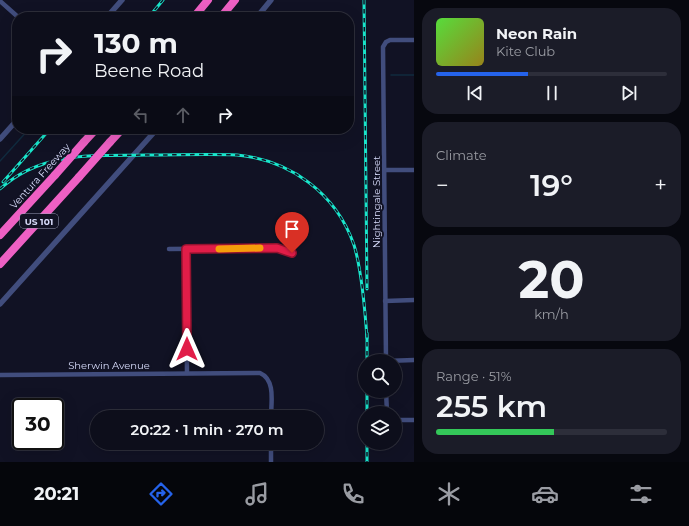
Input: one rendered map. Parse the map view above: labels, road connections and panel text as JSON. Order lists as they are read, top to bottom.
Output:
{
  "streets": {
    "highway": ["Ventura Freeway", "US 101"],
    "street": ["Nightingale Street", "Sherwin Avenue"]
  },
  "page": {
    "turn": ["130 m", "Beene Road"],
    "song": ["Neon Rain", "Kite Club"],
    "tile": [
      "Climate",
      ["20", "km/h"],
      ["Range · 51%", "255 km"]
    ],
    "heat": ["−", "19°", "+"],
    "limit": "30",
    "trip": "20:22 · 1 min · 270 m",
    "tabs": "20:21"
  }
}
